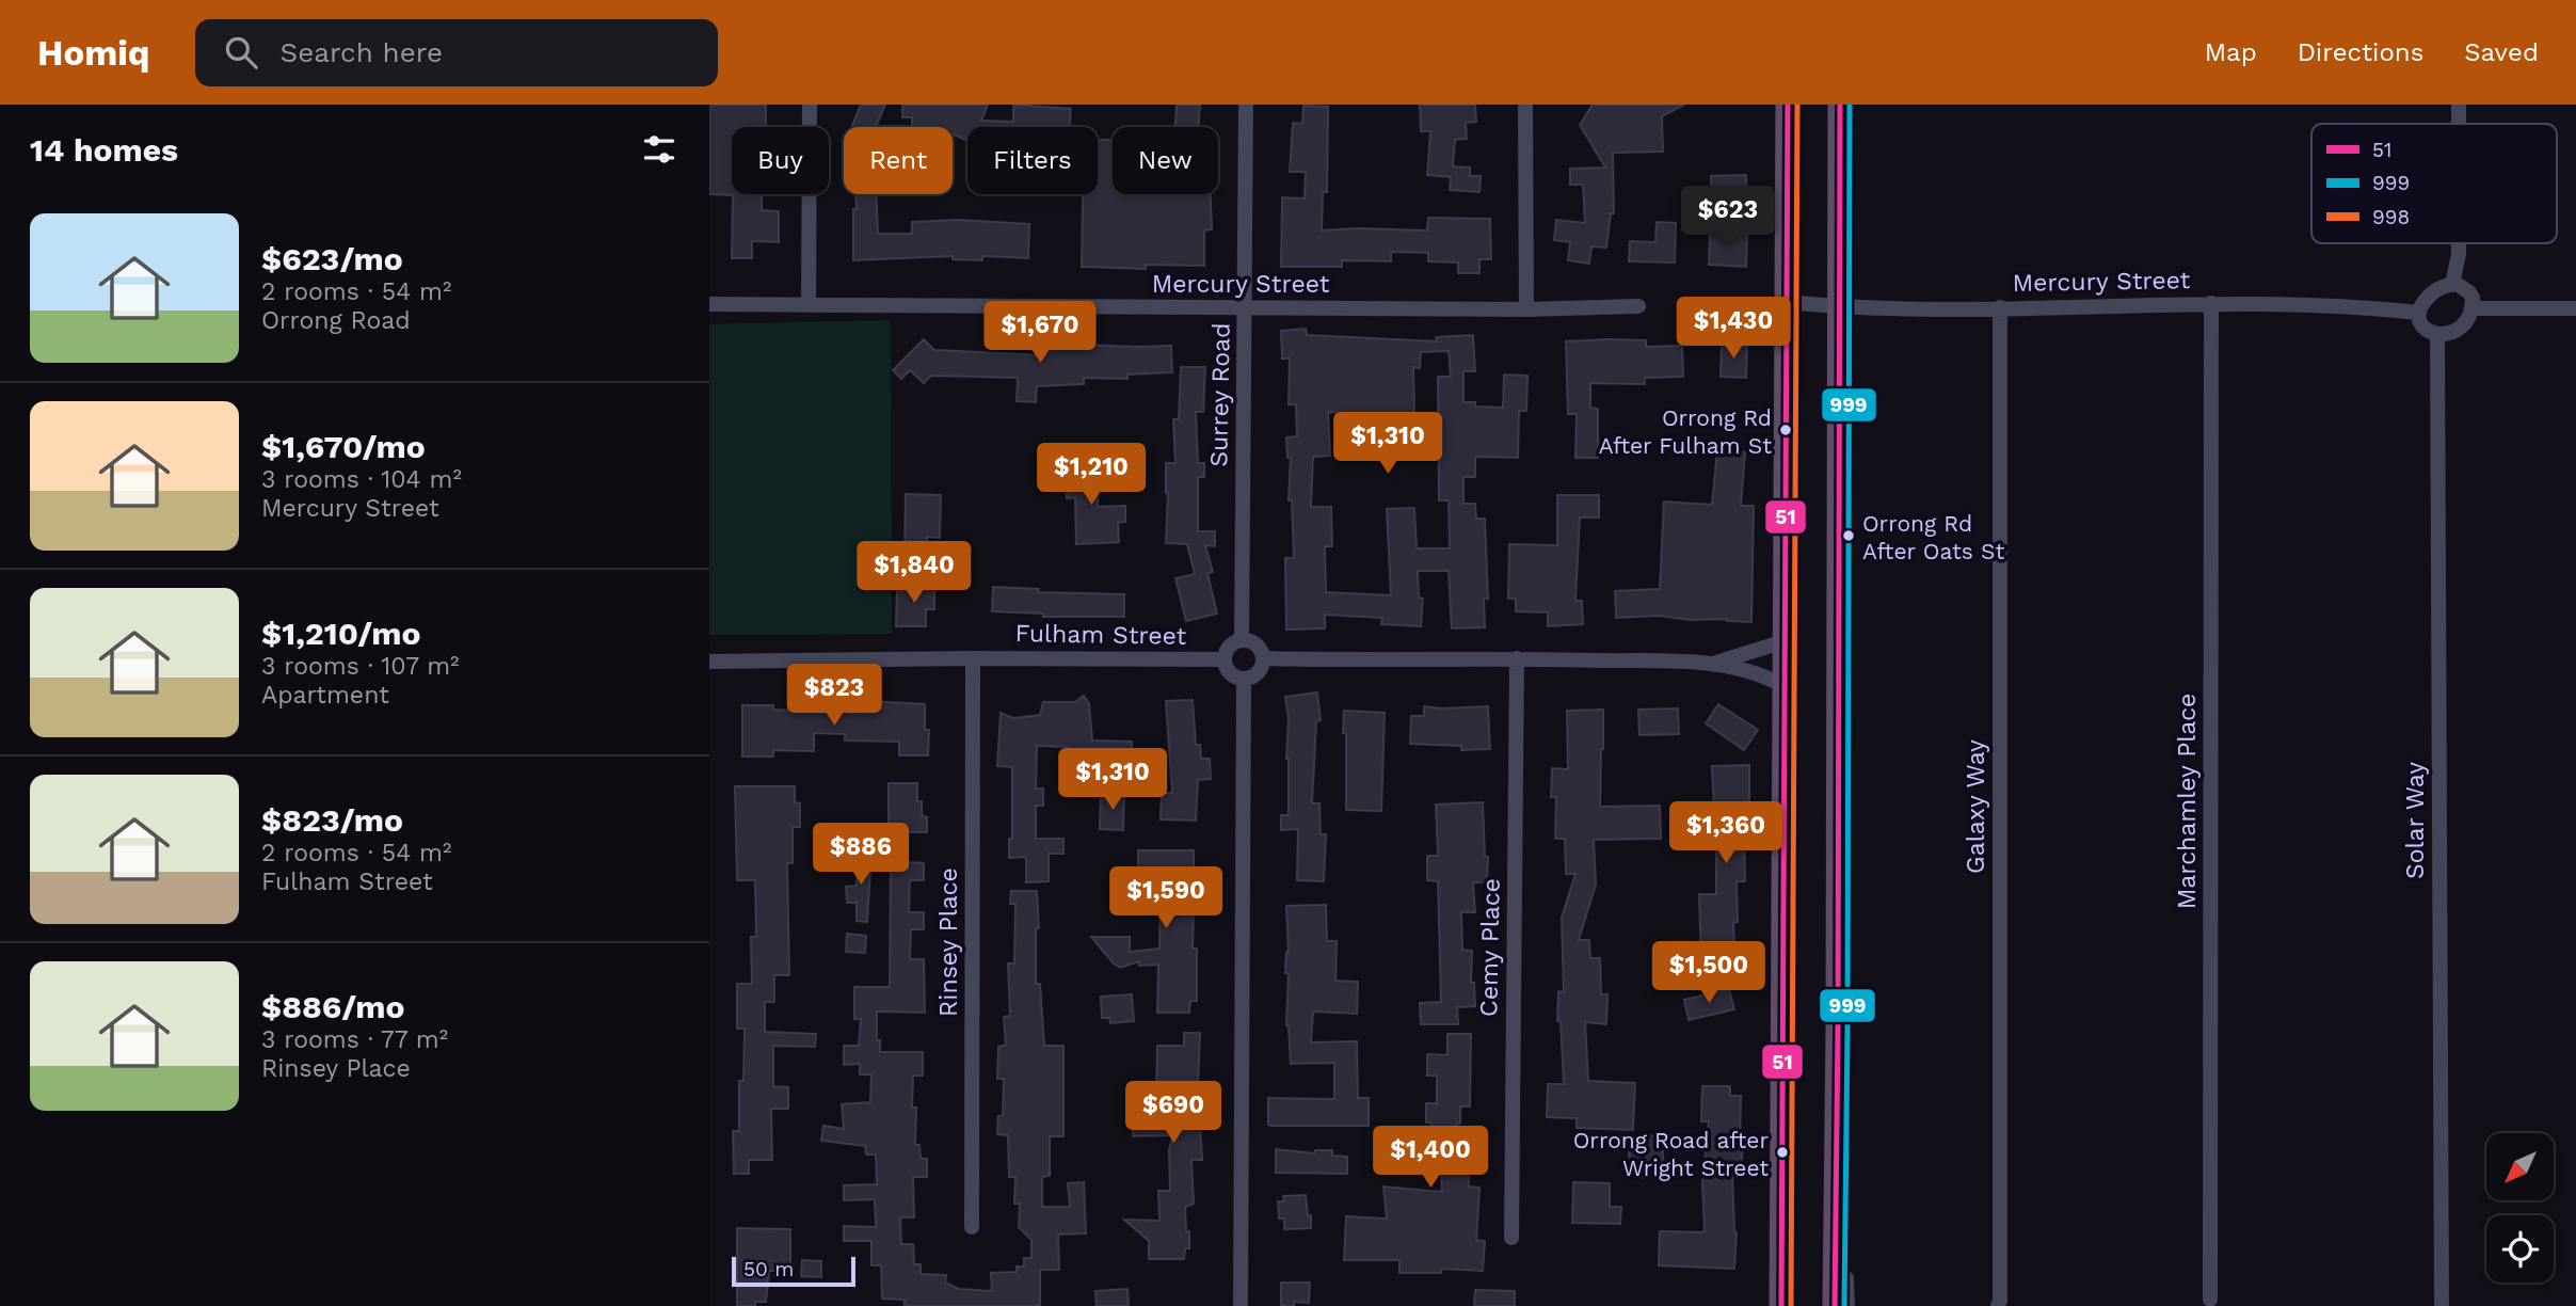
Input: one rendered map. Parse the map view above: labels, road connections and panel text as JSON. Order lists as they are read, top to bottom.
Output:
{
  "streets": {
    "street": [
      "Mercury Street",
      "Surrey Road",
      "Fulham Street",
      "Marchamley Place",
      "Galaxy Way",
      "Solar Way",
      "Rinsey Place",
      "Cemy Place"
    ]
  },
  "crossings": [
    ["Mercury Street", "Surrey Road"],
    ["Mercury Street", "Marchamley Place"],
    ["Mercury Street", "Galaxy Way"],
    ["Mercury Street", "Solar Way"],
    ["Surrey Road", "Fulham Street"],
    ["Fulham Street", "Rinsey Place"]
  ],
  "places": ["Orrong Rd After Fulham St", "Orrong Rd After Oats St", "Orrong Road after Wright Street"],
  "lines": ["transit line 51", "transit line 999", "transit line 998"],
  "legend": ["51", "999", "998"],
  "scale_bar": "50 m",
  "north": "bottom left",
  "page": {
    "header": "Homiq",
    "search": "Search here",
    "nav": ["Map", "Directions", "Saved"],
    "heading": "14 homes",
    "chip": [
      "Buy",
      "Rent",
      "Filters",
      "New"
    ],
    "price": [
      "$623",
      "$1,430",
      "$1,670",
      "$1,310",
      "$1,210",
      "$1,840",
      "$823",
      "$1,310",
      "$1,360",
      "$886",
      "$1,590",
      "$1,500",
      "$690",
      "$1,400"
    ],
    "list": [
      {
        "name": "$623/mo",
        "note": "2 rooms · 54 m² · Orrong Road"
      },
      {
        "name": "$1,670/mo",
        "note": "3 rooms · 104 m² · Mercury Street"
      },
      {
        "name": "$1,210/mo",
        "note": "3 rooms · 107 m² · Apartment"
      },
      {
        "name": "$823/mo",
        "note": "2 rooms · 54 m² · Fulham Street"
      },
      {
        "name": "$886/mo",
        "note": "3 rooms · 77 m² · Rinsey Place"
      }
    ],
    "scale": "50 m"
  }
}
